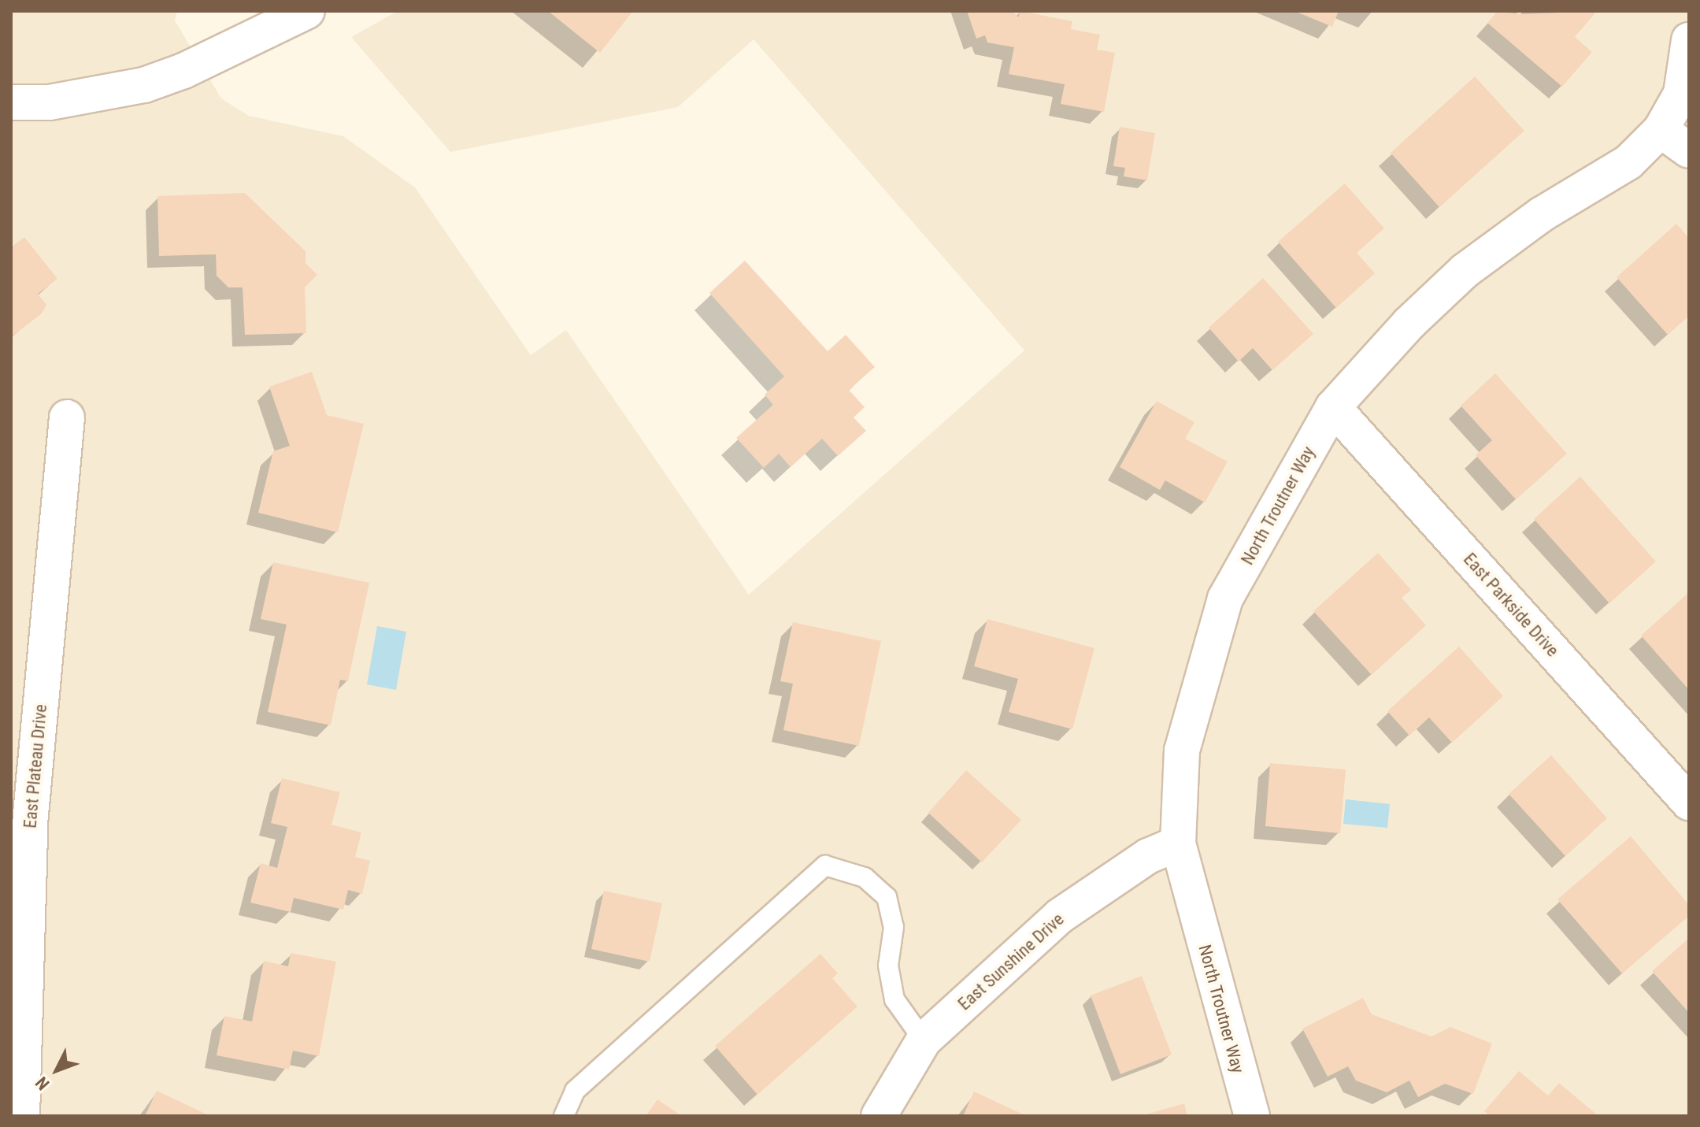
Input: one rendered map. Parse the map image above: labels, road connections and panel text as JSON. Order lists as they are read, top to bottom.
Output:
{
  "streets": {
    "street": [
      "North Troutner Way",
      "East Parkside Drive",
      "East Plateau Drive",
      "East Sunshine Drive"
    ]
  },
  "crossings": [
    ["North Troutner Way", "East Parkside Drive"],
    ["North Troutner Way", "East Sunshine Drive"]
  ],
  "north": "bottom left"
}
